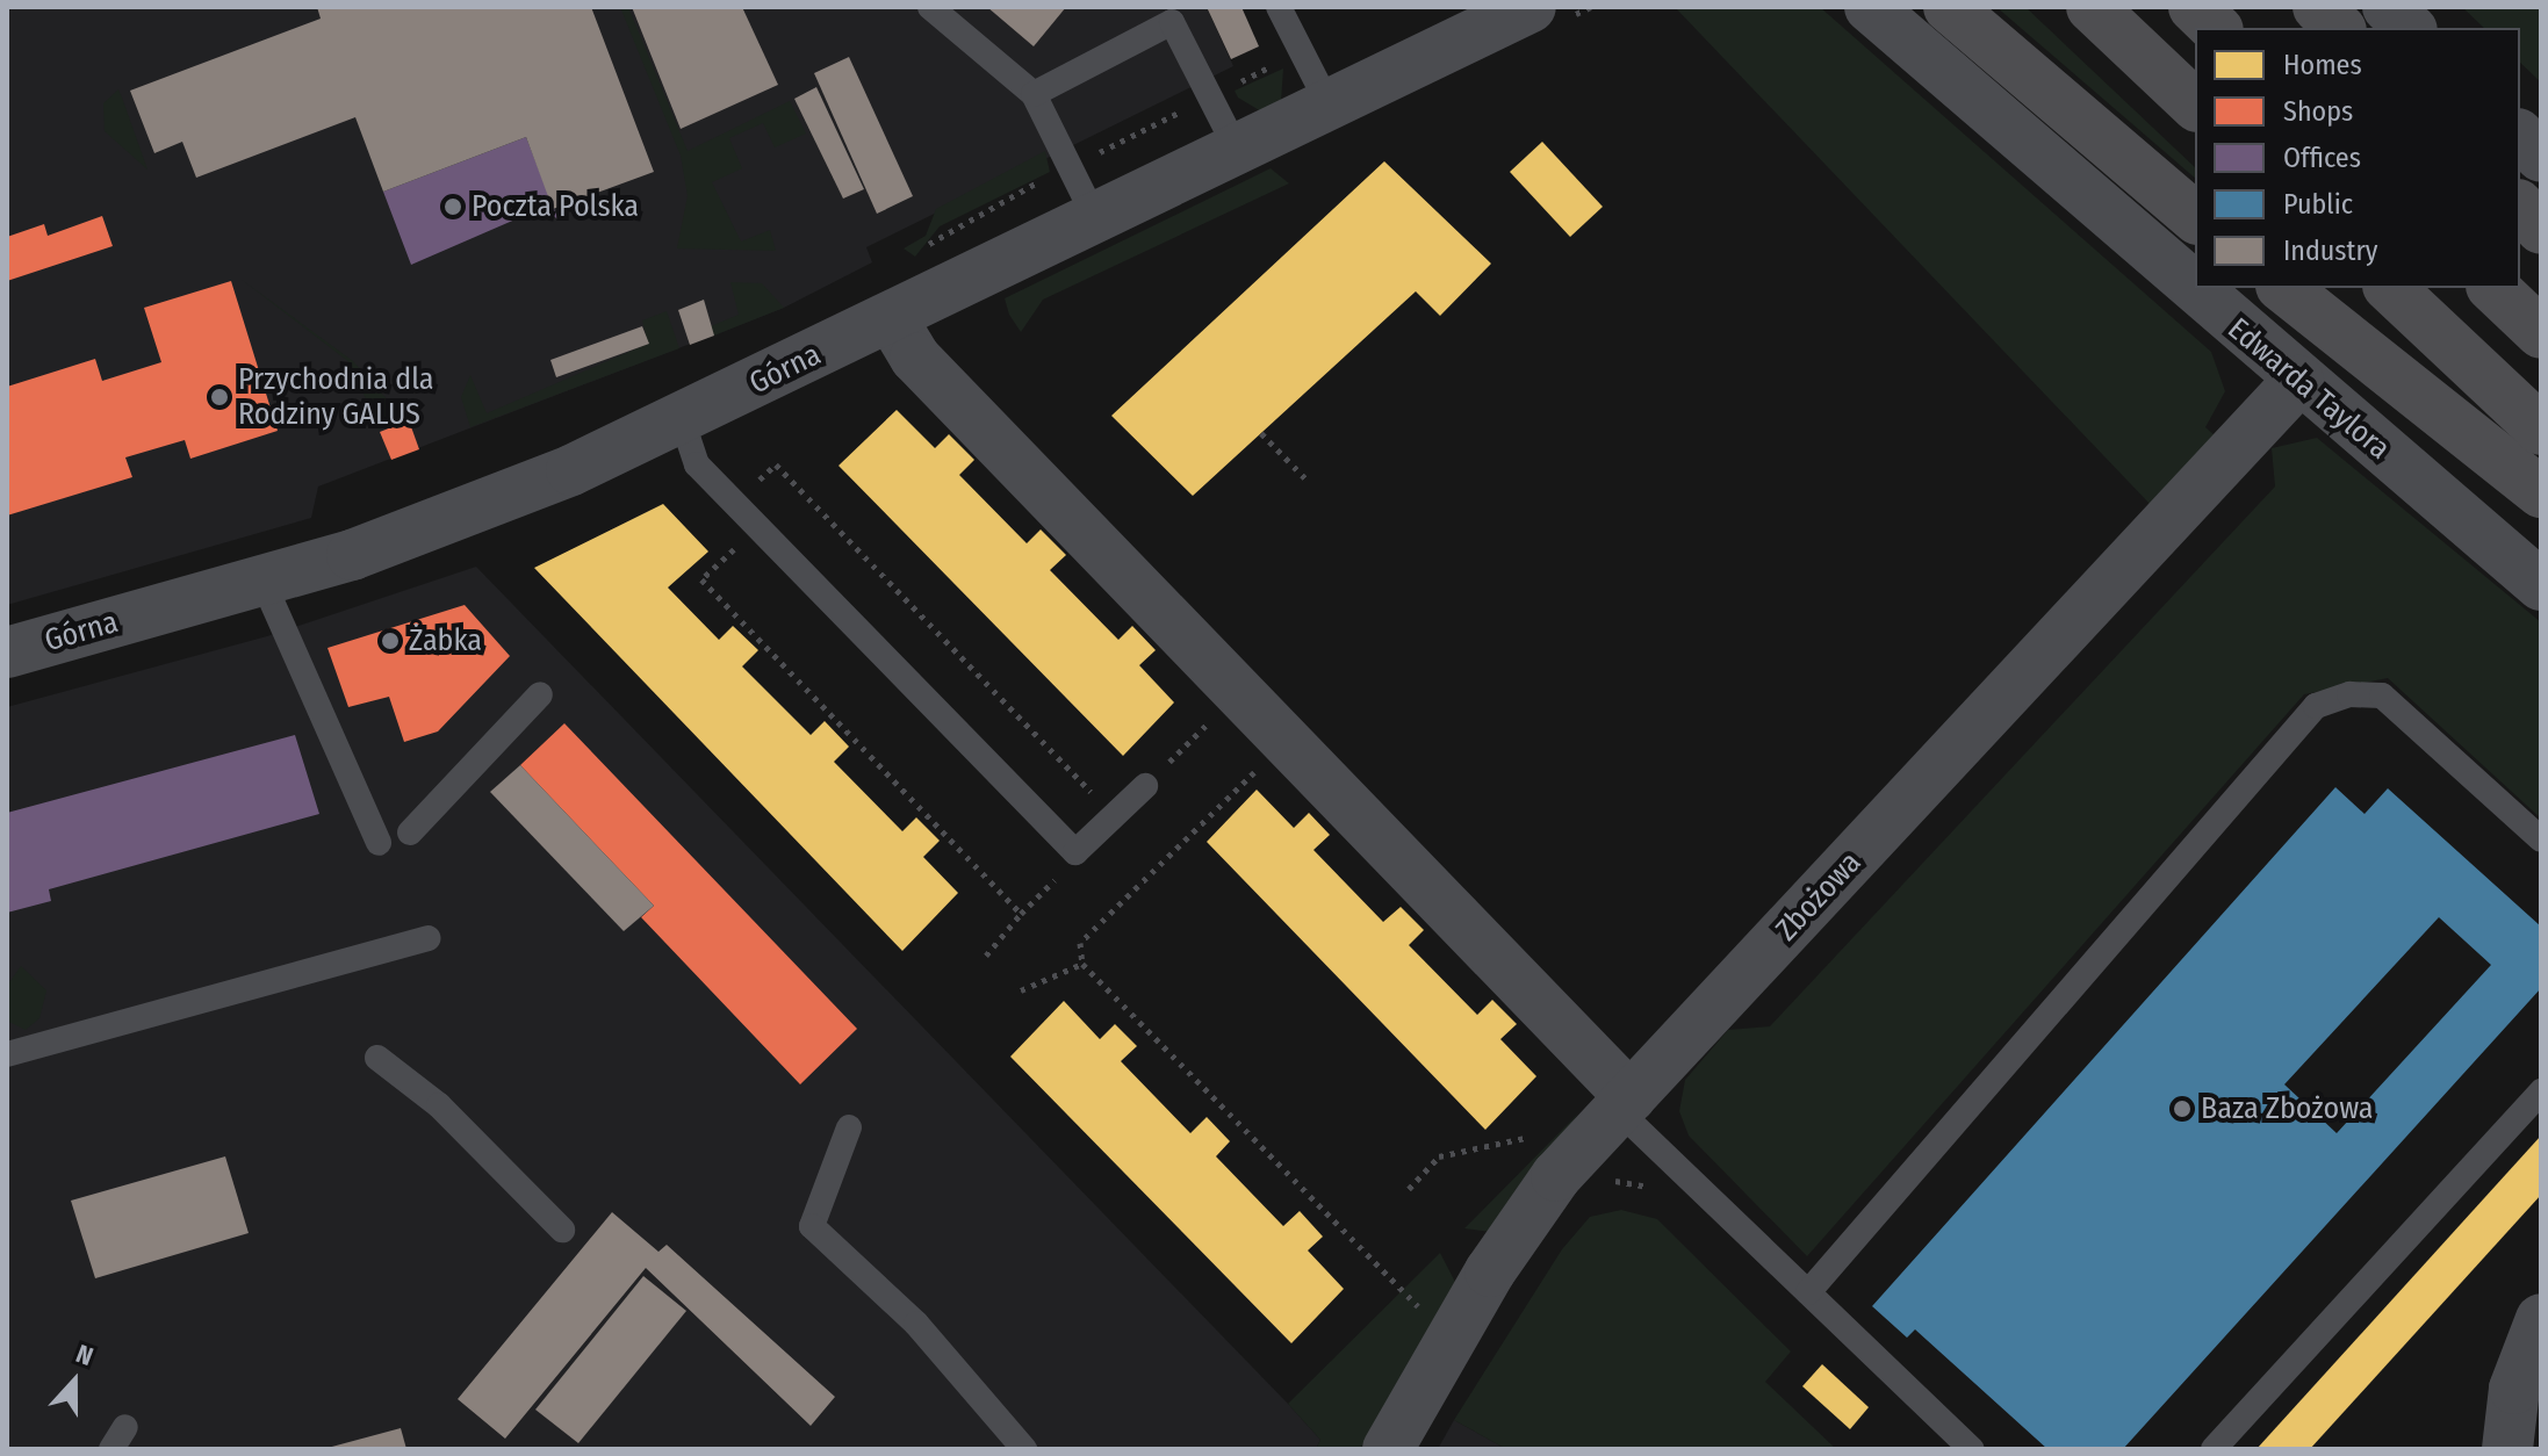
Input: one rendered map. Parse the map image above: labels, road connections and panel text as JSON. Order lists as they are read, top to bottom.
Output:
{
  "streets": {
    "street": ["Górna", "Edwarda Taylora", "Zbożowa"]
  },
  "crossings": [
    ["Edwarda Taylora", "Zbożowa"]
  ],
  "places": [
    "Poczta Polska",
    "Przychodnia dla Rodziny GALUS",
    "Żabka",
    "Baza Zbożowa"
  ],
  "legend": [
    "Homes",
    "Shops",
    "Offices",
    "Public",
    "Industry"
  ],
  "north": "top"
}
